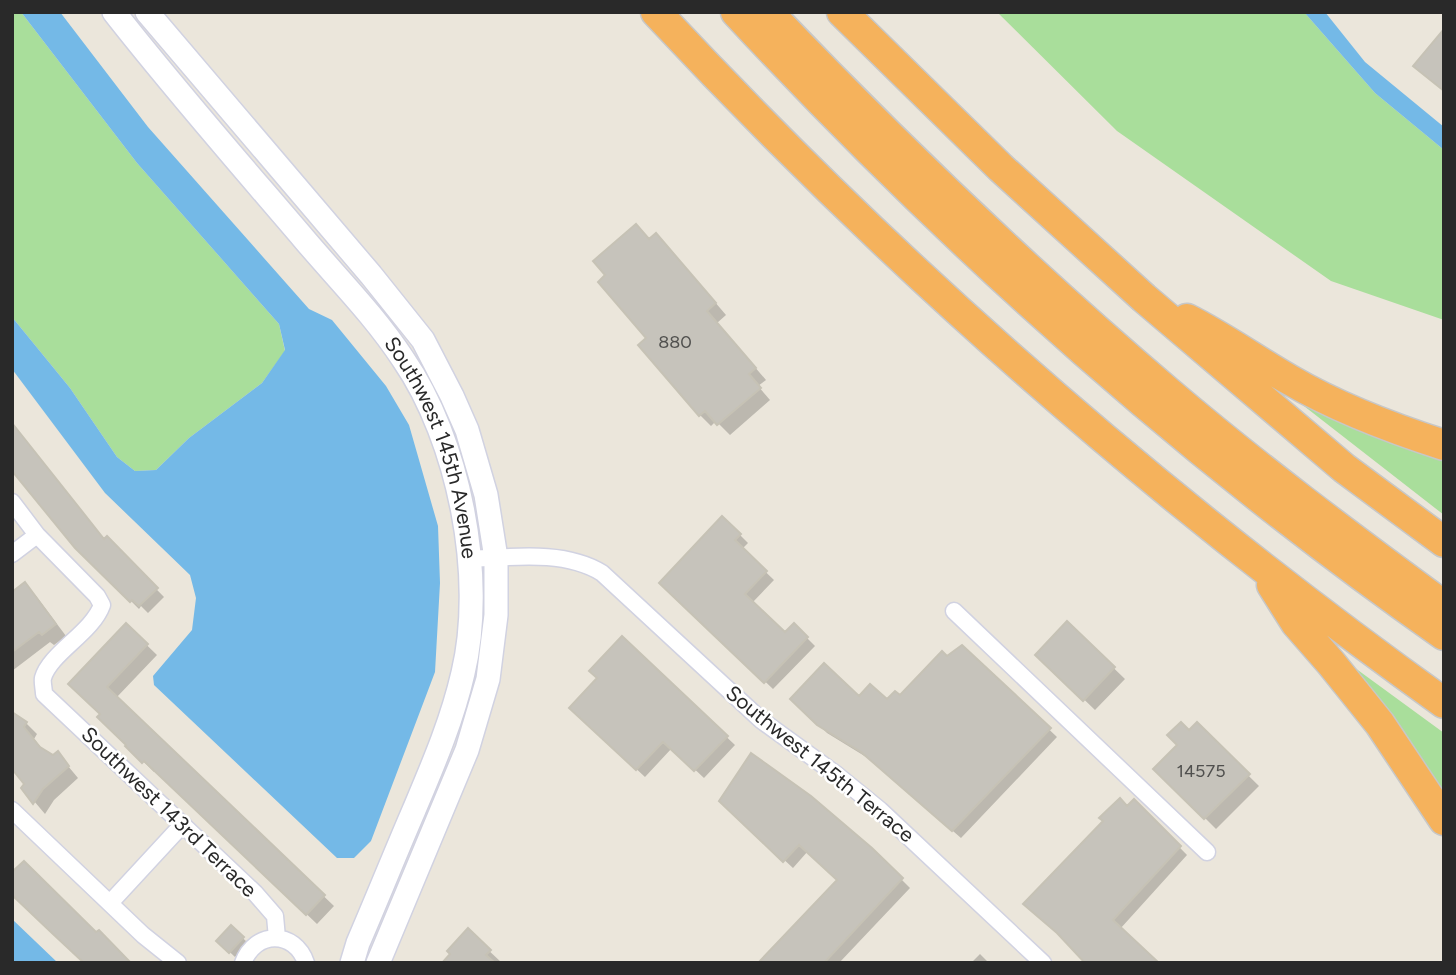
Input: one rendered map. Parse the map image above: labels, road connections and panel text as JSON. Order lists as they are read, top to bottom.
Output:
{
  "streets": {
    "street": ["Southwest 145th Avenue", "Southwest 145th Terrace", "Southwest 143rd Terrace"]
  },
  "crossings": [
    ["Southwest 145th Avenue", "Southwest 145th Terrace"]
  ],
  "house_numbers": ["880", "14575"]
}
